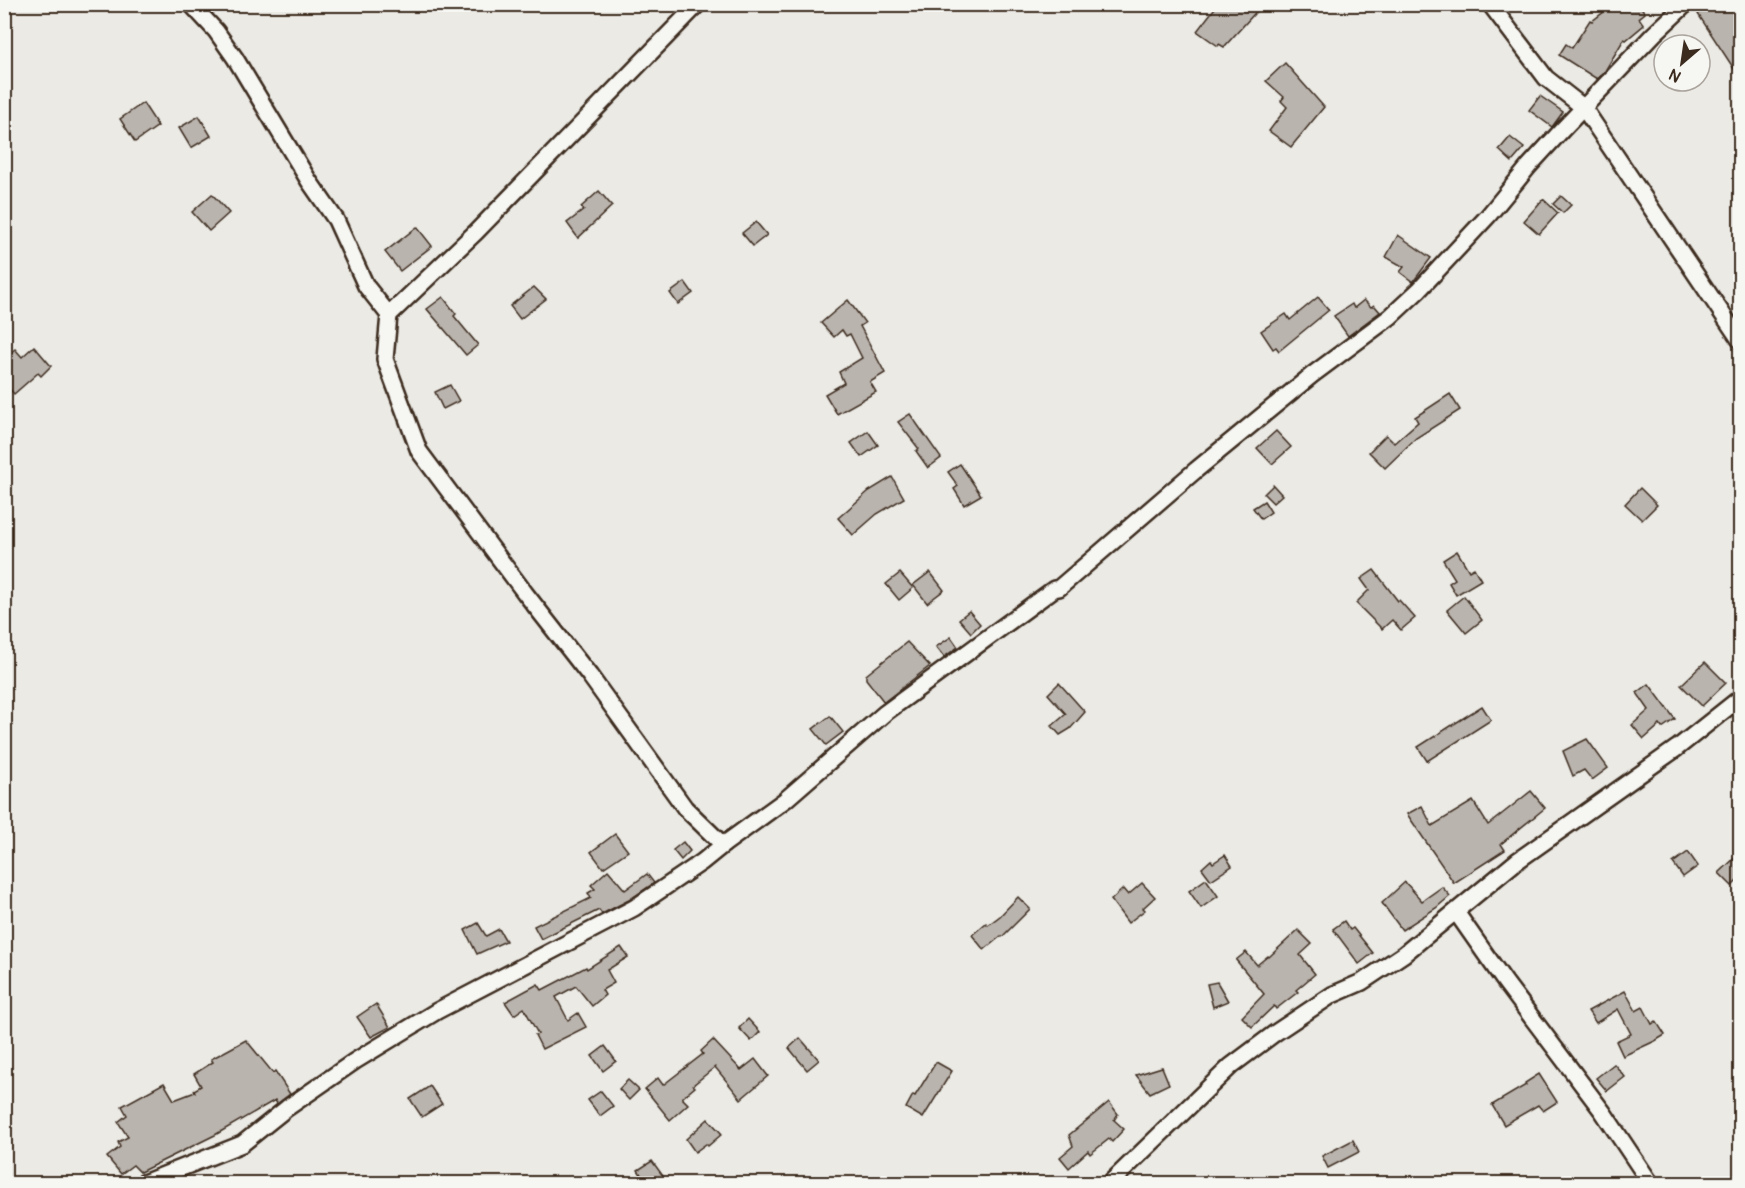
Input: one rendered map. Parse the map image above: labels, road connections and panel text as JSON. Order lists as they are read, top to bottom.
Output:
{
  "north": "bottom left"
}
